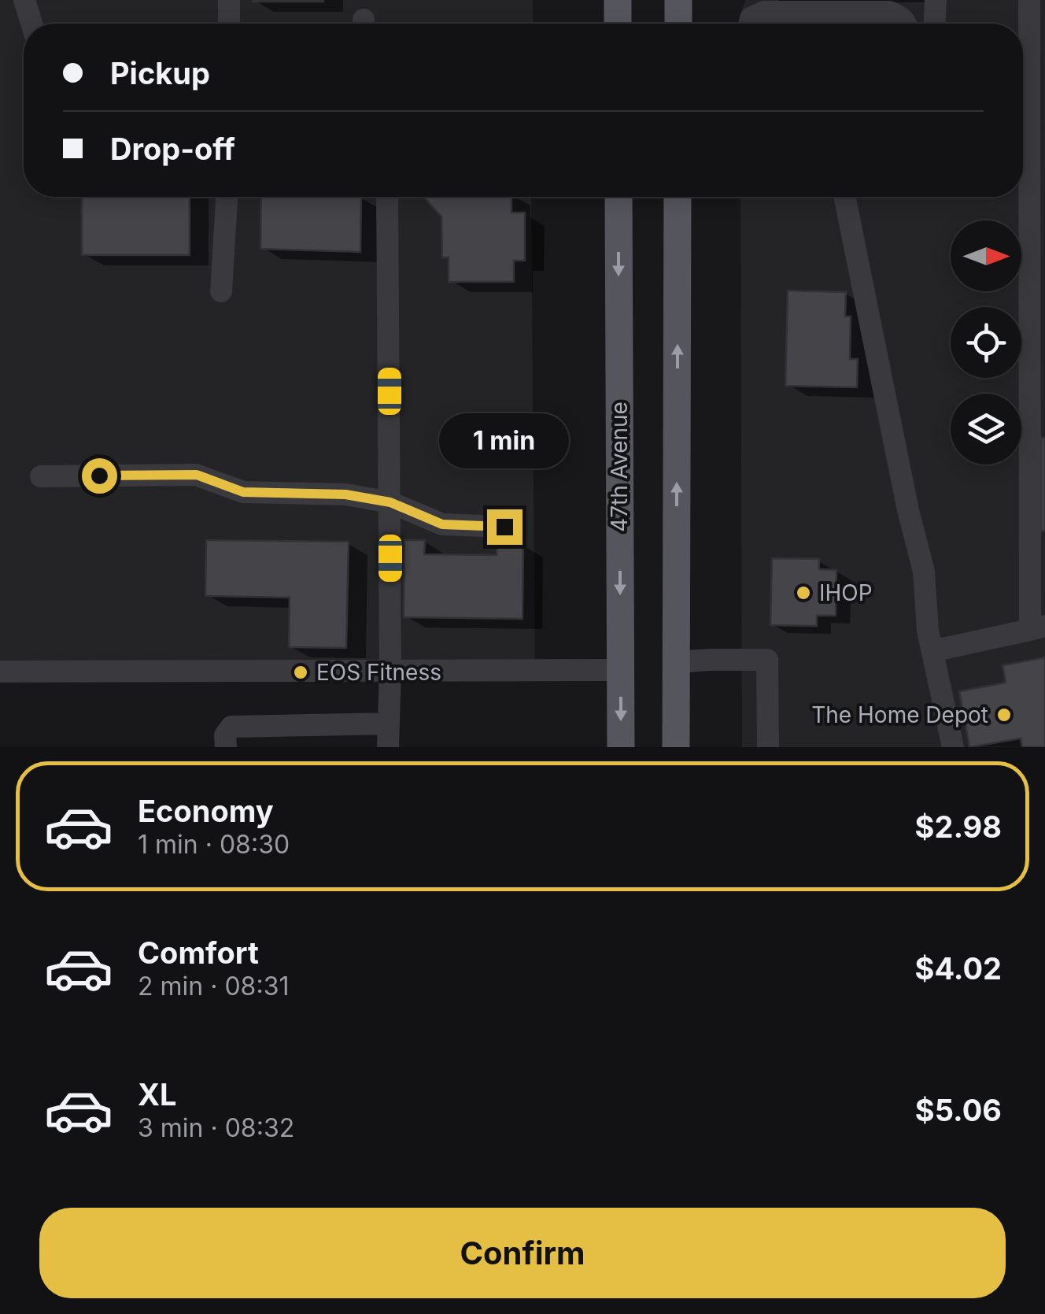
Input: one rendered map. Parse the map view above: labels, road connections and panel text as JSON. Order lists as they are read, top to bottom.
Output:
{
  "streets": {
    "main road": ["47th Avenue"]
  },
  "places": ["IHOP", "EOS Fitness", "The Home Depot"],
  "north": "right",
  "page": {
    "banner": ["Pickup", "Drop-off"],
    "bubble": "1 min",
    "list": [
      {
        "name": "Economy",
        "note": "1 min · 08:30",
        "value": "$2.98"
      },
      {
        "name": "Comfort",
        "note": "2 min · 08:31",
        "value": "$4.02"
      },
      {
        "name": "XL",
        "note": "3 min · 08:32",
        "value": "$5.06"
      }
    ],
    "buttons": "Confirm"
  }
}
